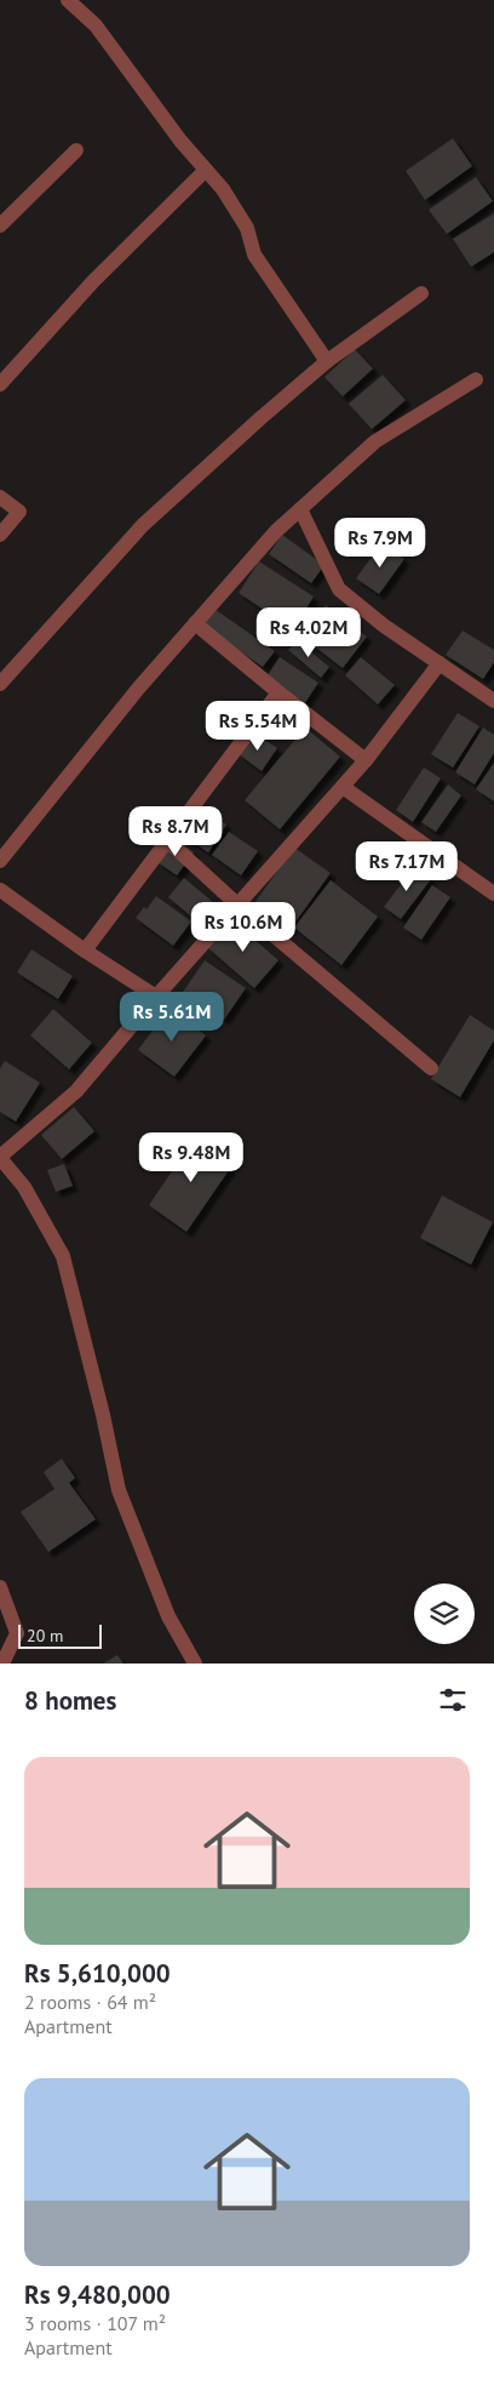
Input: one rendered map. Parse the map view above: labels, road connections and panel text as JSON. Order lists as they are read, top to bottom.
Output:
{
  "scale_bar": "20 m",
  "page": {
    "price": [
      "Rs 7.9M",
      "Rs 4.02M",
      "Rs 5.54M",
      "Rs 8.7M",
      "Rs 7.17M",
      "Rs 10.6M",
      "Rs 5.61M",
      "Rs 9.48M"
    ],
    "scale": "20 m",
    "heading": "8 homes",
    "list": [
      {
        "name": "Rs 5,610,000",
        "note": "2 rooms · 64 m² · Apartment"
      },
      {
        "name": "Rs 9,480,000",
        "note": "3 rooms · 107 m² · Apartment"
      }
    ]
  }
}
